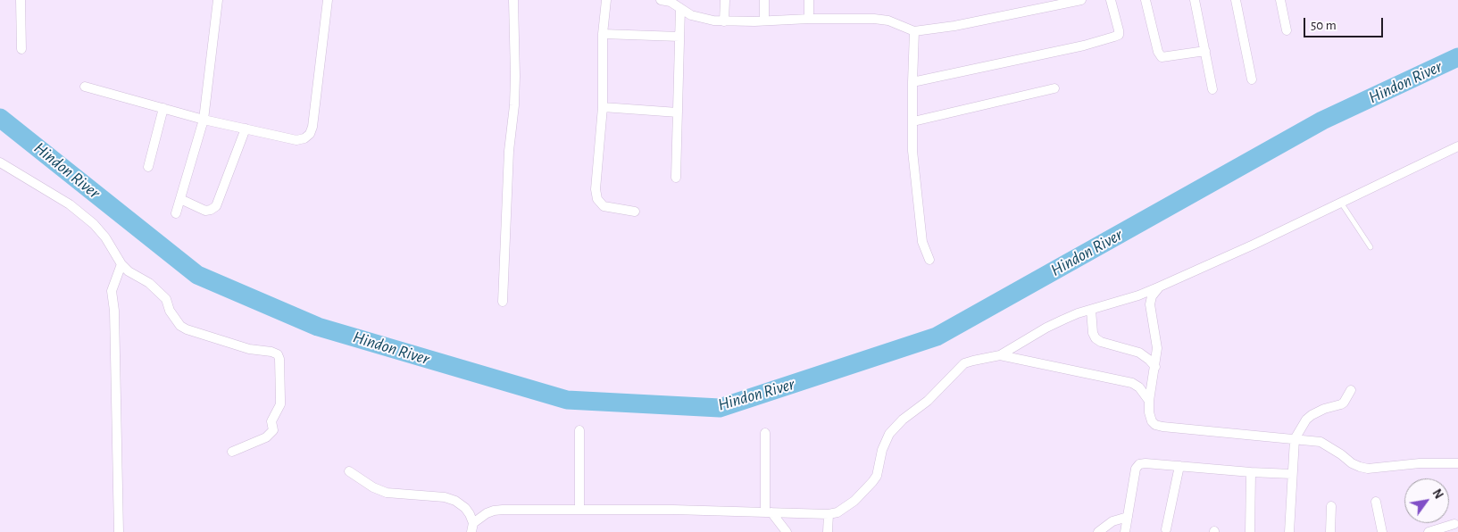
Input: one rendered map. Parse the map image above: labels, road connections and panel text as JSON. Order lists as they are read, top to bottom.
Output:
{
  "water": ["Hindon River"],
  "scale_bar": "50 m",
  "north": "top right"
}
